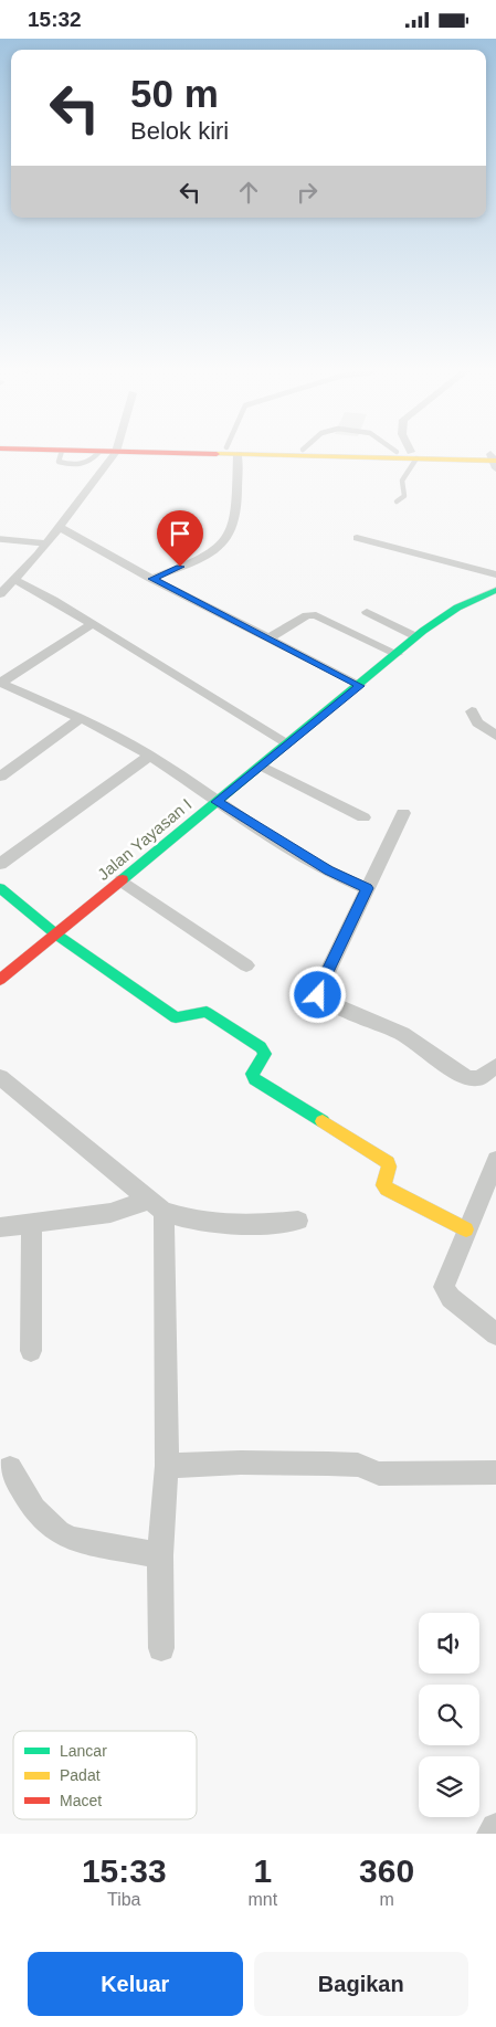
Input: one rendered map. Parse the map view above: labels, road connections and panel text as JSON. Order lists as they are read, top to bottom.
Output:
{
  "streets": {
    "main road": ["Jalan Yayasan I"]
  },
  "legend": ["Lancar", "Padat", "Macet"],
  "page": {
    "status": "15:32",
    "turn": ["50 m", "Belok kiri"],
    "eta": [
      "15:33",
      "Tiba",
      "1",
      "mnt",
      "360",
      "m"
    ],
    "buttons": ["Keluar", "Bagikan"]
  }
}
